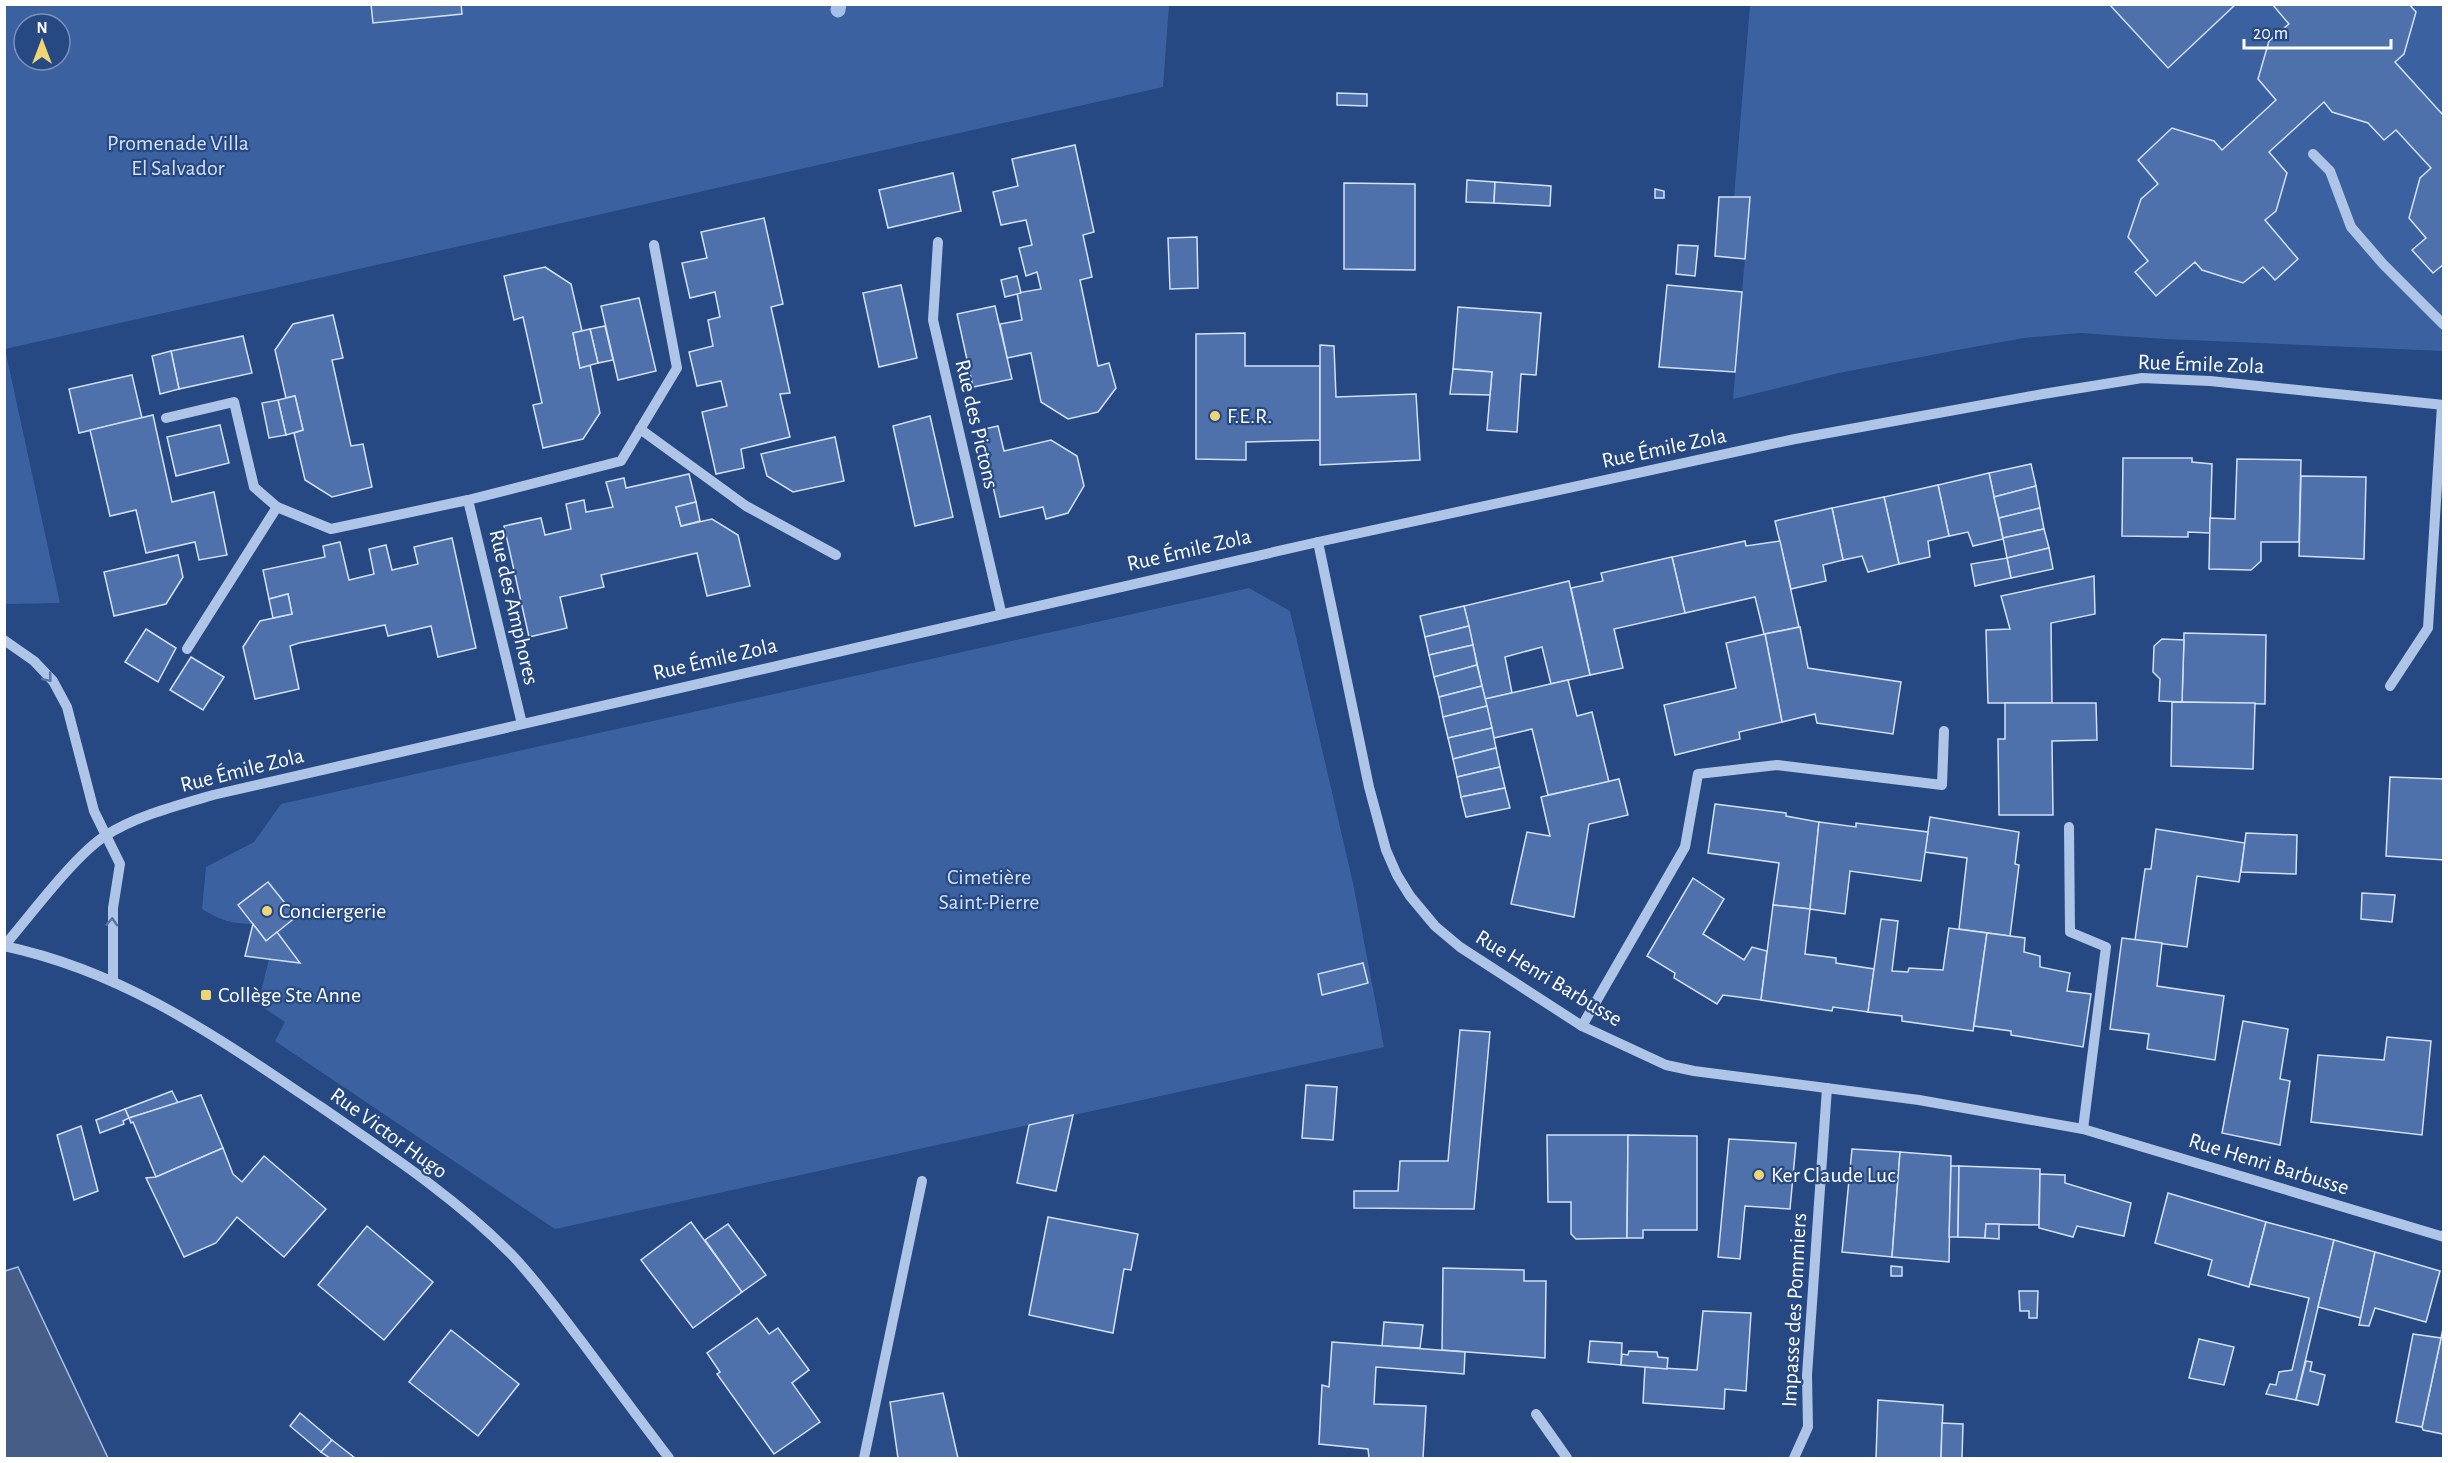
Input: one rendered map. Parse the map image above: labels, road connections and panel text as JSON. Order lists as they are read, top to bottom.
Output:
{
  "streets": {
    "street": [
      "Rue Émile Zola",
      "Rue des Pictons",
      "Rue des Amphores",
      "Rue Henri Barbusse",
      "Rue Victor Hugo",
      "Impasse des Pommiers"
    ]
  },
  "crossings": [
    ["Rue Émile Zola", "Rue des Pictons"],
    ["Rue Émile Zola", "Rue des Amphores"],
    ["Rue Émile Zola", "Rue Henri Barbusse"],
    ["Rue Émile Zola", "Rue Victor Hugo"],
    ["Rue Henri Barbusse", "Impasse des Pommiers"]
  ],
  "parks": ["Promenade Villa El Salvador", "Cimetière Saint-Pierre"],
  "places": {
    "other": ["F.E.R.", "Conciergerie", "Ker Claude Luc"],
    "transit": ["Collège Ste Anne"]
  },
  "scale_bar": "20 m",
  "north": "top"
}
